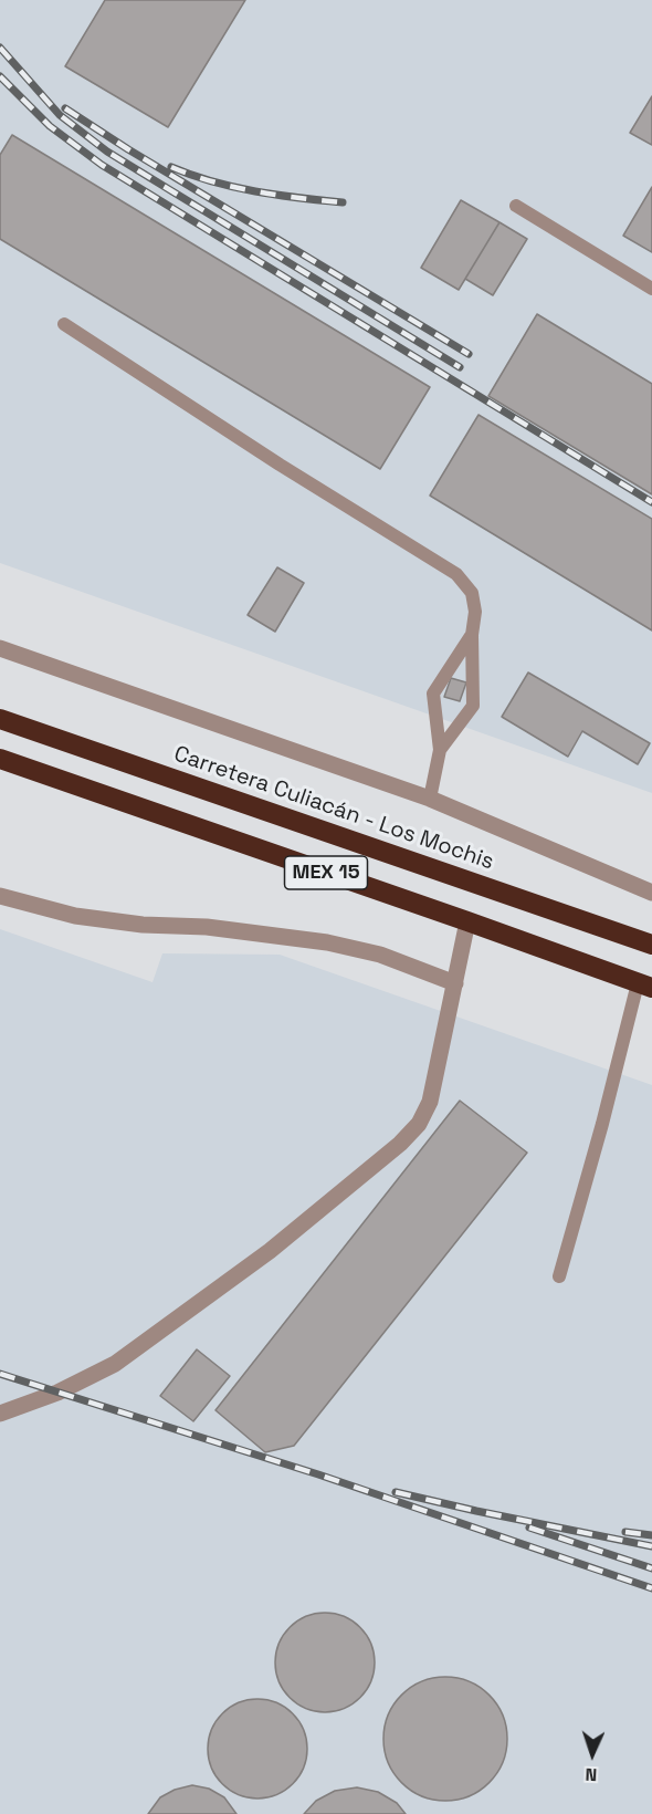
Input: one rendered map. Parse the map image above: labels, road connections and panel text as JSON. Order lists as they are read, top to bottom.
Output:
{
  "streets": {
    "highway": ["Carretera Culiacán - Los Mochis", "MEX 15"]
  },
  "north": "bottom"
}
